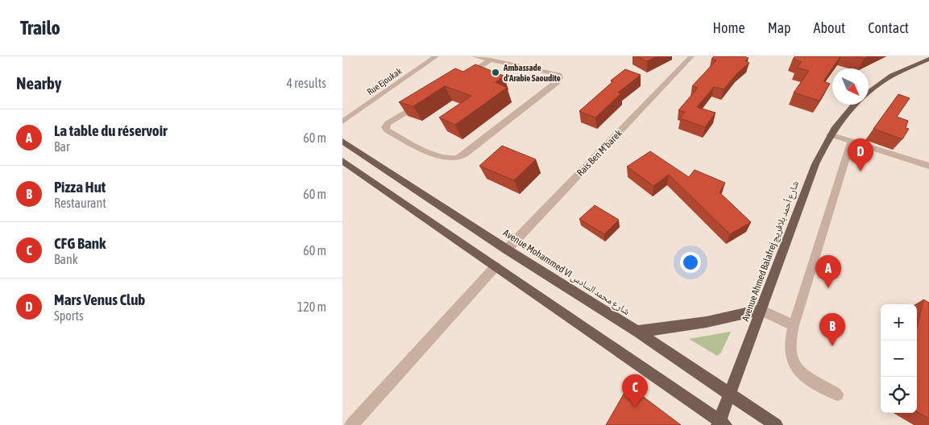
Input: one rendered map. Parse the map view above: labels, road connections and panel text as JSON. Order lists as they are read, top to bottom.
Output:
{
  "streets": {
    "main road": ["Avenue Ahmed Balafrej شارع أحمد بلافريج", "Avenue Mohammed VI شارع محمد السادس"],
    "street": ["Rue Ejoukak", "Rais Ben M’barek"]
  },
  "crossings": [
    ["Rais Ben M’barek", "Avenue Mohammed VI شارع محمد السادس"],
    ["Avenue Ahmed Balafrej شارع أحمد بلافريج", "Avenue Mohammed VI شارع محمد السادس"]
  ],
  "places": ["Ambassade d'Arabie Saoudite"],
  "north": "bottom right",
  "page": {
    "header": "Trailo",
    "nav": [
      "Home",
      "Map",
      "About",
      "Contact"
    ],
    "heading": ["Nearby", "4 results"],
    "list": [
      {
        "mark": "A",
        "name": "La table du réservoir",
        "note": "Bar",
        "value": "60 m"
      },
      {
        "mark": "B",
        "name": "Pizza Hut",
        "note": "Restaurant",
        "value": "60 m"
      },
      {
        "mark": "C",
        "name": "CFG Bank",
        "note": "Bank",
        "value": "60 m"
      },
      {
        "mark": "D",
        "name": "Mars Venus Club",
        "note": "Sports",
        "value": "120 m"
      }
    ],
    "pins": [
      "D",
      "A",
      "B",
      "C"
    ],
    "map_buttons": ["+", "−"]
  }
}
